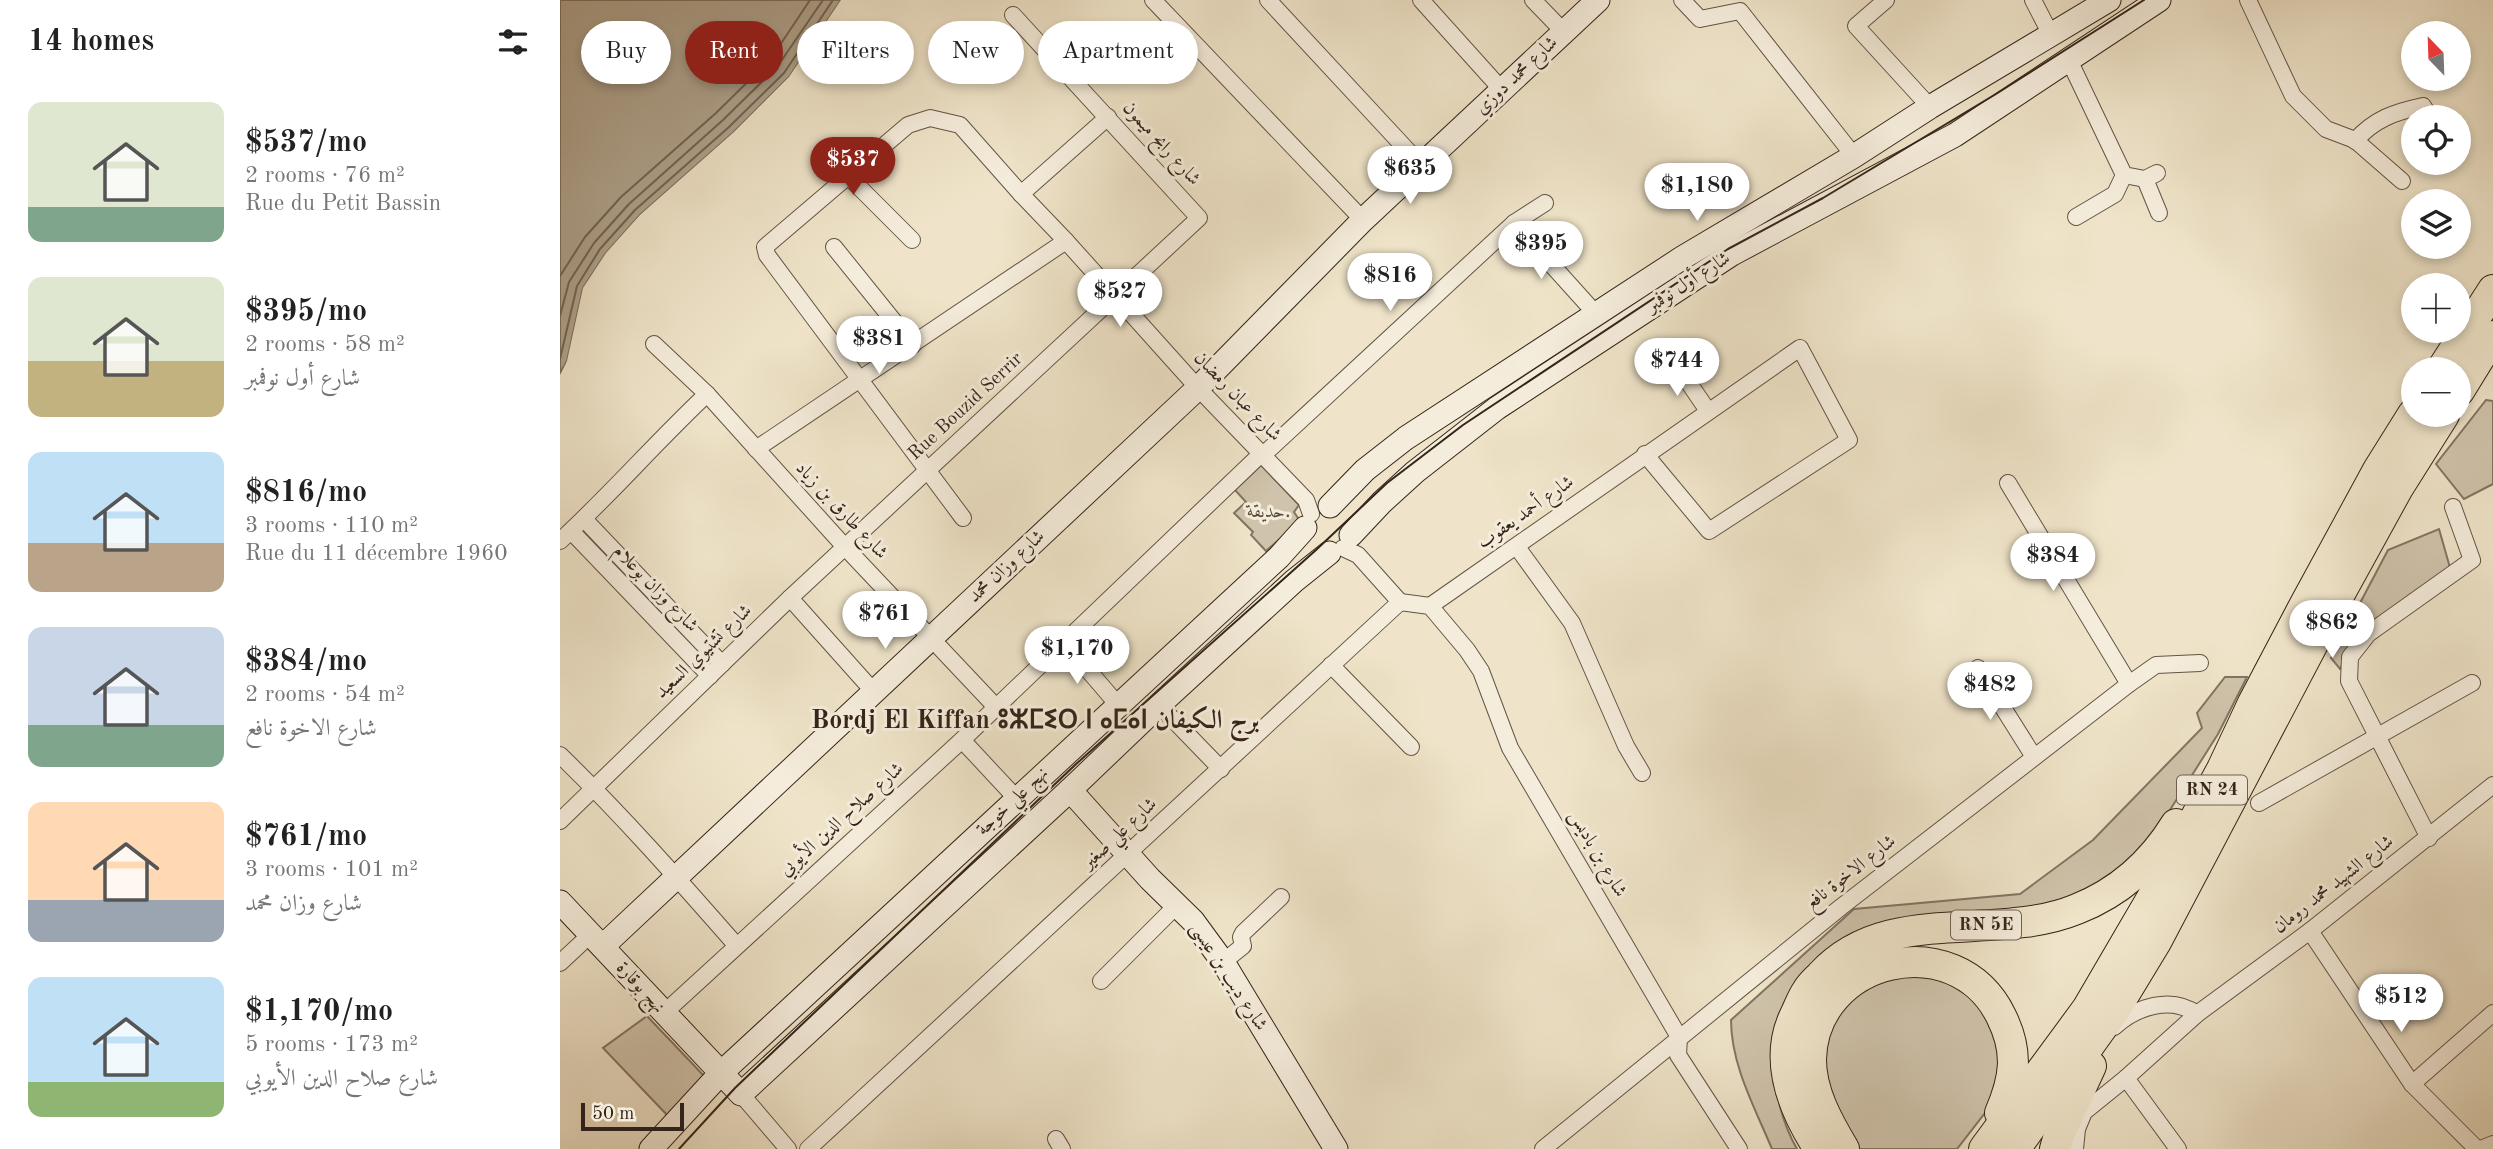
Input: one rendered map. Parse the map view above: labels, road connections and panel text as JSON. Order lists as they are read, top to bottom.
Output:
{
  "streets": {
    "highway": ["RN 24", "RN 5E"],
    "main road": [
      "شارع محمد دوزي",
      "شارع أول نوفمبر",
      "شارع وزان محمد",
      "نهج علي خوجة",
      "شارع ديب بن عيسى",
      "نهج بوقارة"
    ],
    "street": [
      "شارع رابح ميمون",
      "شارع عبان رمضان",
      "Rue Bouzid Serrir",
      "شارع طارق بن زياد",
      "شارع أحمد يعقوب",
      "شارع وزان بوعلام",
      "شارع تشتيوي السعيد",
      "شارع صلاح الدين الأيوبي",
      "شارع علي صغير",
      "شارع بن باديس",
      "شارع الاخوة نافع",
      "شارع الشهيد محمد رومان"
    ]
  },
  "crossings": [
    ["شارع محمد دوزي", "شارع عبان رمضان"],
    ["شارع محمد دوزي", "شارع وزان محمد"],
    ["شارع رابح ميمون", "شارع عبان رمضان"],
    ["شارع رابح ميمون", "Rue Bouzid Serrir"],
    ["شارع أول نوفمبر", "شارع عبان رمضان"],
    ["شارع أول نوفمبر", "نهج علي خوجة"],
    ["شارع عبان رمضان", "Rue Bouzid Serrir"],
    ["شارع عبان رمضان", "شارع وزان محمد"],
    ["شارع عبان رمضان", "نهج علي خوجة"],
    ["شارع عبان رمضان", "شارع صلاح الدين الأيوبي"],
    ["Rue Bouzid Serrir", "شارع طارق بن زياد"],
    ["Rue Bouzid Serrir", "شارع تشتيوي السعيد"],
    ["شارع طارق بن زياد", "شارع وزان محمد"],
    ["شارع طارق بن زياد", "شارع وزان بوعلام"],
    ["شارع طارق بن زياد", "شارع تشتيوي السعيد"],
    ["شارع طارق بن زياد", "شارع صلاح الدين الأيوبي"],
    ["شارع أحمد يعقوب", "شارع بن باديس"],
    ["شارع وزان محمد", "نهج بوقارة"],
    ["شارع وزان بوعلام", "شارع تشتيوي السعيد"],
    ["RN 24", "RN 5E"],
    ["نهج علي خوجة", "شارع ديب بن عيسى"],
    ["نهج علي خوجة", "نهج بوقارة"],
    ["شارع صلاح الدين الأيوبي", "نهج بوقارة"],
    ["شارع علي صغير", "شارع ديب بن عيسى"],
    ["شارع بن باديس", "شارع الاخوة نافع"]
  ],
  "districts": ["Bordj El Kiffan ⵓⵣⵎⵉⵔ ⵏ ⴰⵎⴰⵏ برج الكيفان"],
  "parks": ["حديقة."],
  "scale_bar": "50 m",
  "north": "top left",
  "page": {
    "heading": "14 homes",
    "map_buttons": ["+", "−"],
    "chip": [
      "Buy",
      "Rent",
      "Filters",
      "New",
      "Apartment"
    ],
    "list": [
      {
        "name": "$537/mo",
        "note": "2 rooms · 76 m² · Rue du Petit Bassin"
      },
      {
        "name": "$395/mo",
        "note": "2 rooms · 58 m² · شارع أول نوفمبر"
      },
      {
        "name": "$816/mo",
        "note": "3 rooms · 110 m² · Rue du 11 décembre 1960"
      },
      {
        "name": "$384/mo",
        "note": "2 rooms · 54 m² · شارع الاخوة نافع"
      },
      {
        "name": "$761/mo",
        "note": "3 rooms · 101 m² · شارع وزان محمد"
      },
      {
        "name": "$1,170/mo",
        "note": "5 rooms · 173 m² · شارع صلاح الدين الأيوبي"
      }
    ],
    "price": [
      "$537",
      "$635",
      "$1,180",
      "$395",
      "$816",
      "$527",
      "$381",
      "$744",
      "$384",
      "$761",
      "$862",
      "$1,170",
      "$482",
      "$512"
    ],
    "scale": "50 m"
  }
}
